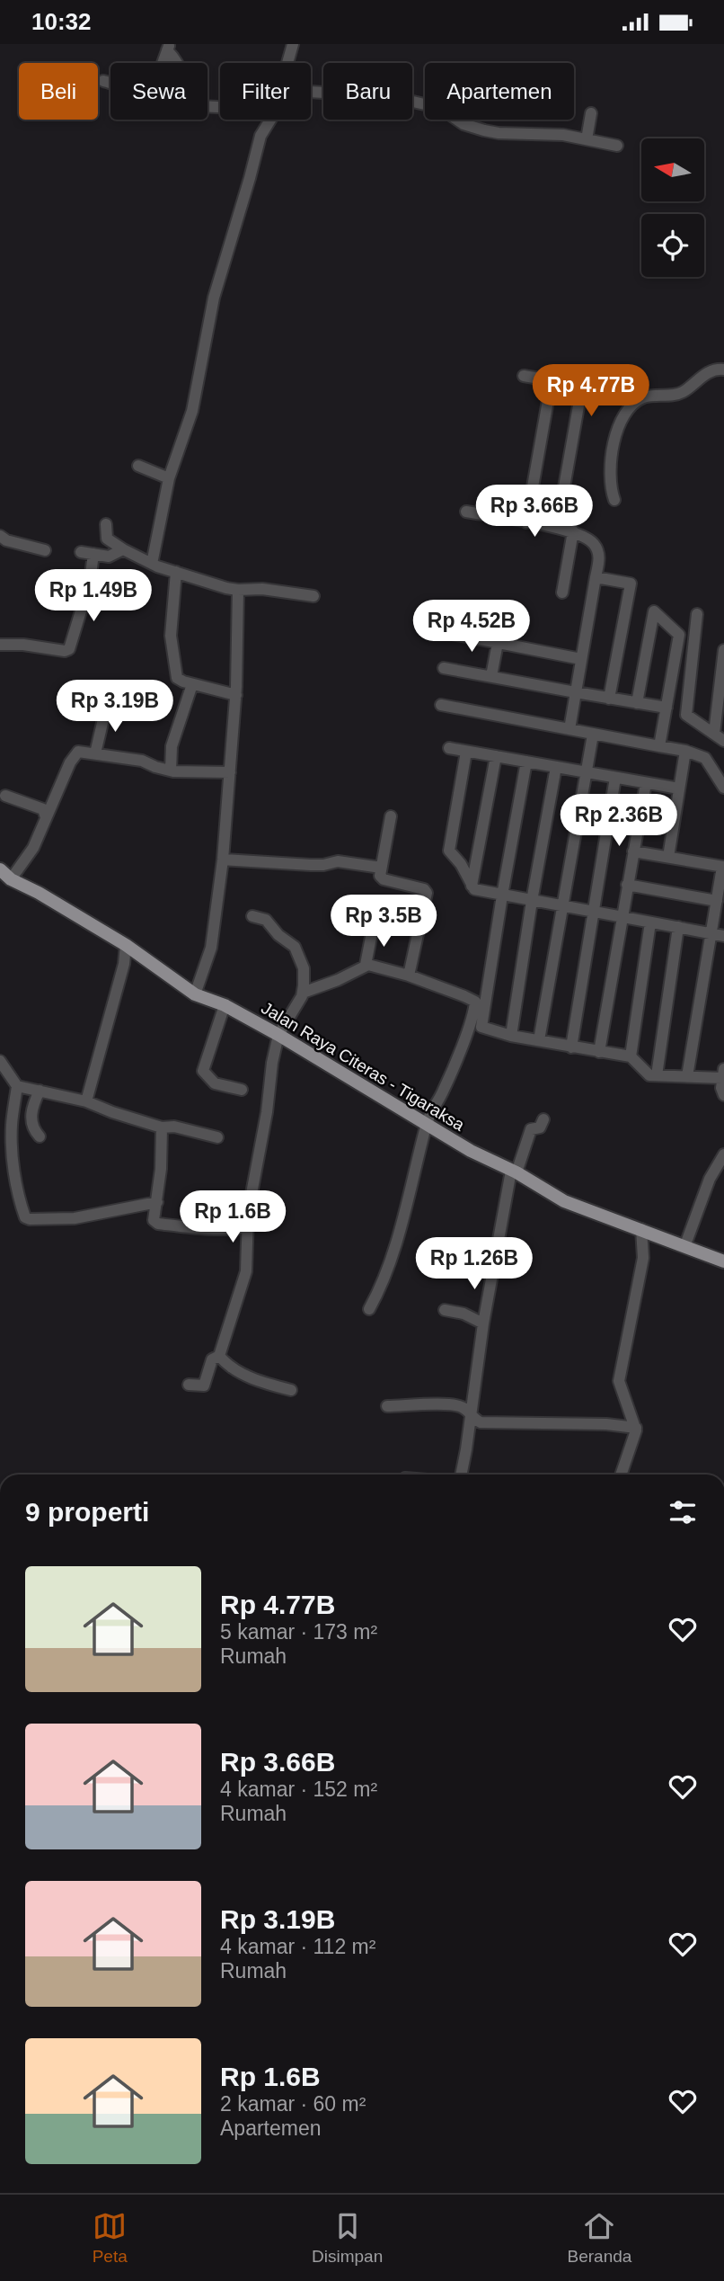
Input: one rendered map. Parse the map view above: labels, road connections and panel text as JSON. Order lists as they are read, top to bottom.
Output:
{
  "streets": {
    "main road": ["Jalan Raya Citeras - Tigaraksa"]
  },
  "north": "left",
  "page": {
    "status": "10:32",
    "chip": [
      "Beli",
      "Sewa",
      "Filter",
      "Baru",
      "Apartemen"
    ],
    "price": [
      "Rp 4.77B",
      "Rp 3.66B",
      "Rp 1.49B",
      "Rp 4.52B",
      "Rp 3.19B",
      "Rp 2.36B",
      "Rp 3.5B",
      "Rp 1.6B",
      "Rp 1.26B"
    ],
    "heading": "9 properti",
    "list": [
      {
        "name": "Rp 4.77B",
        "note": "5 kamar · 173 m² · Rumah"
      },
      {
        "name": "Rp 3.66B",
        "note": "4 kamar · 152 m² · Rumah"
      },
      {
        "name": "Rp 3.19B",
        "note": "4 kamar · 112 m² · Rumah"
      },
      {
        "name": "Rp 1.6B",
        "note": "2 kamar · 60 m² · Apartemen"
      }
    ],
    "tabs": ["Peta", "Disimpan", "Beranda"]
  }
}
